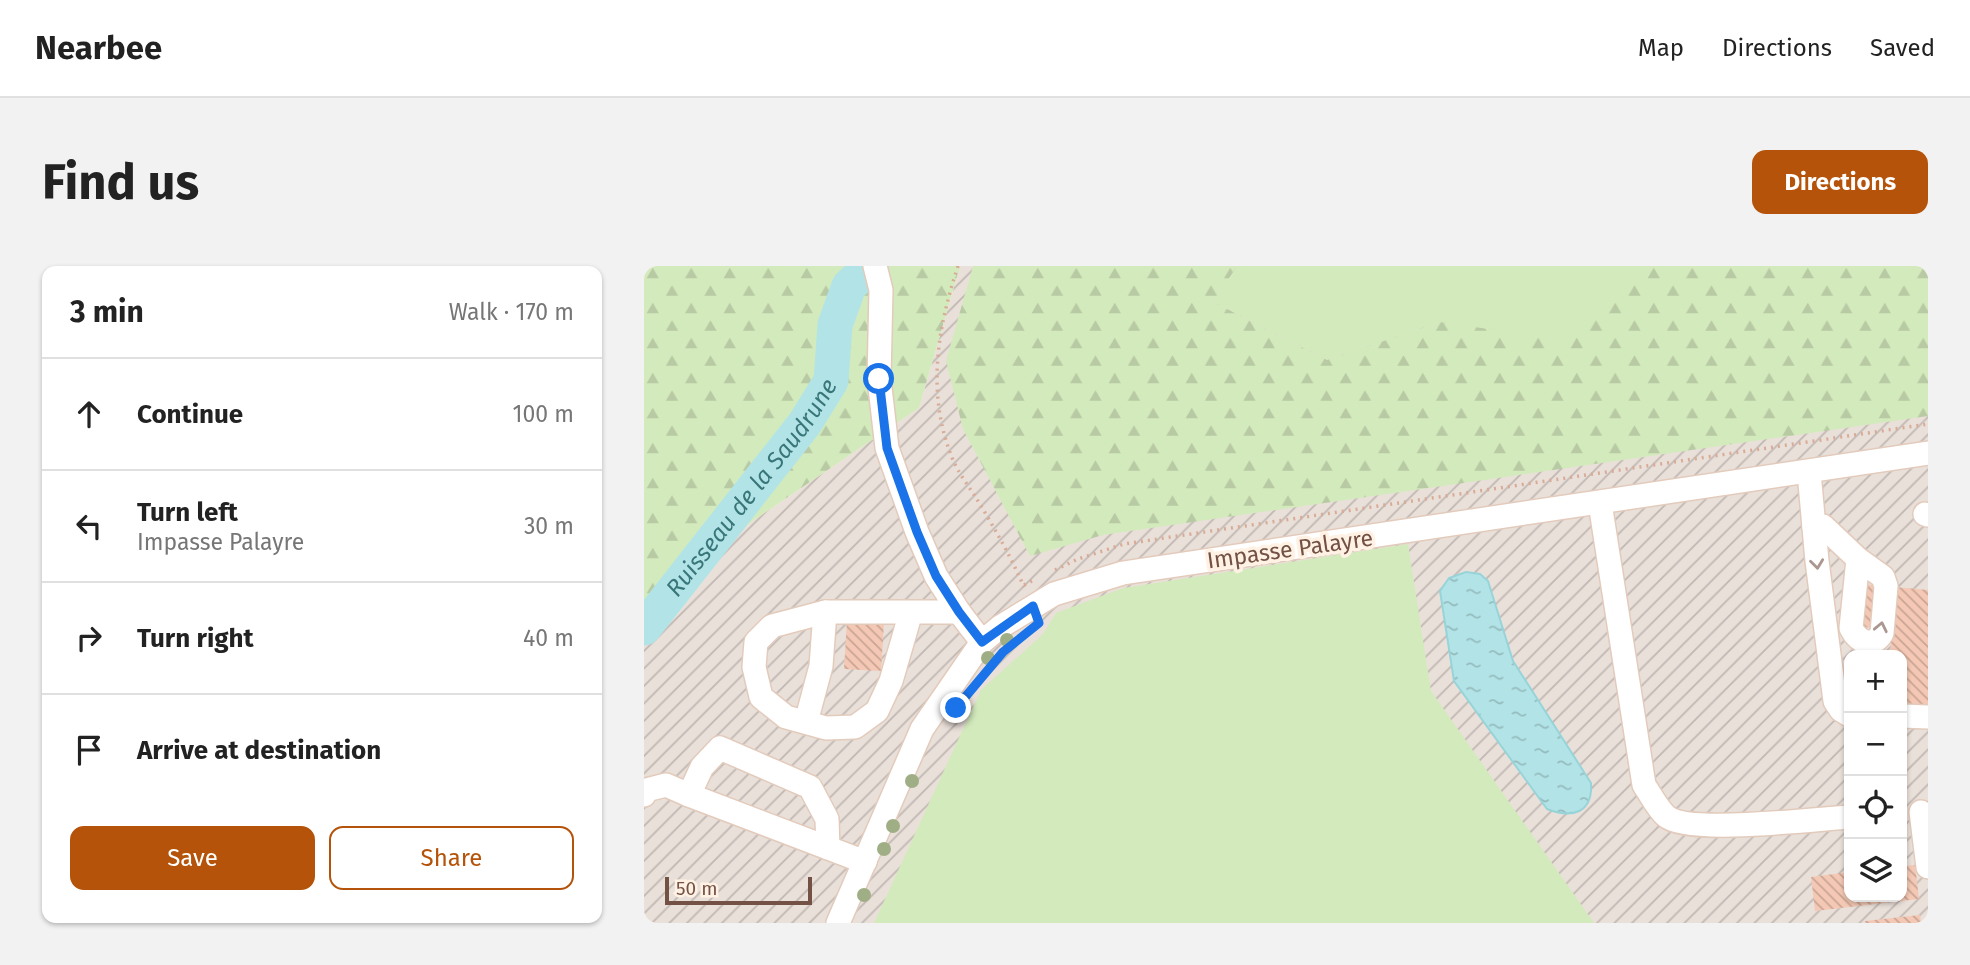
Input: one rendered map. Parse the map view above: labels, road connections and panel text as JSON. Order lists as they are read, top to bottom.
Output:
{
  "streets": {
    "street": ["Impasse Palayre"]
  },
  "water": ["Ruisseau de la Saudrune"],
  "scale_bar": "50 m",
  "page": {
    "header": "Nearbee",
    "nav": ["Map", "Directions", "Saved"],
    "buttons": [
      "Directions",
      ["Save", "Share"]
    ],
    "title": "Find us",
    "heading": ["3 min", "Walk · 170 m"],
    "list": [
      ["Continue", "100 m"],
      ["Turn left", "Impasse Palayre", "30 m"],
      ["Turn right", "40 m"],
      "Arrive at destination"
    ],
    "map_buttons": ["+", "−"],
    "scale": "50 m"
  }
}
